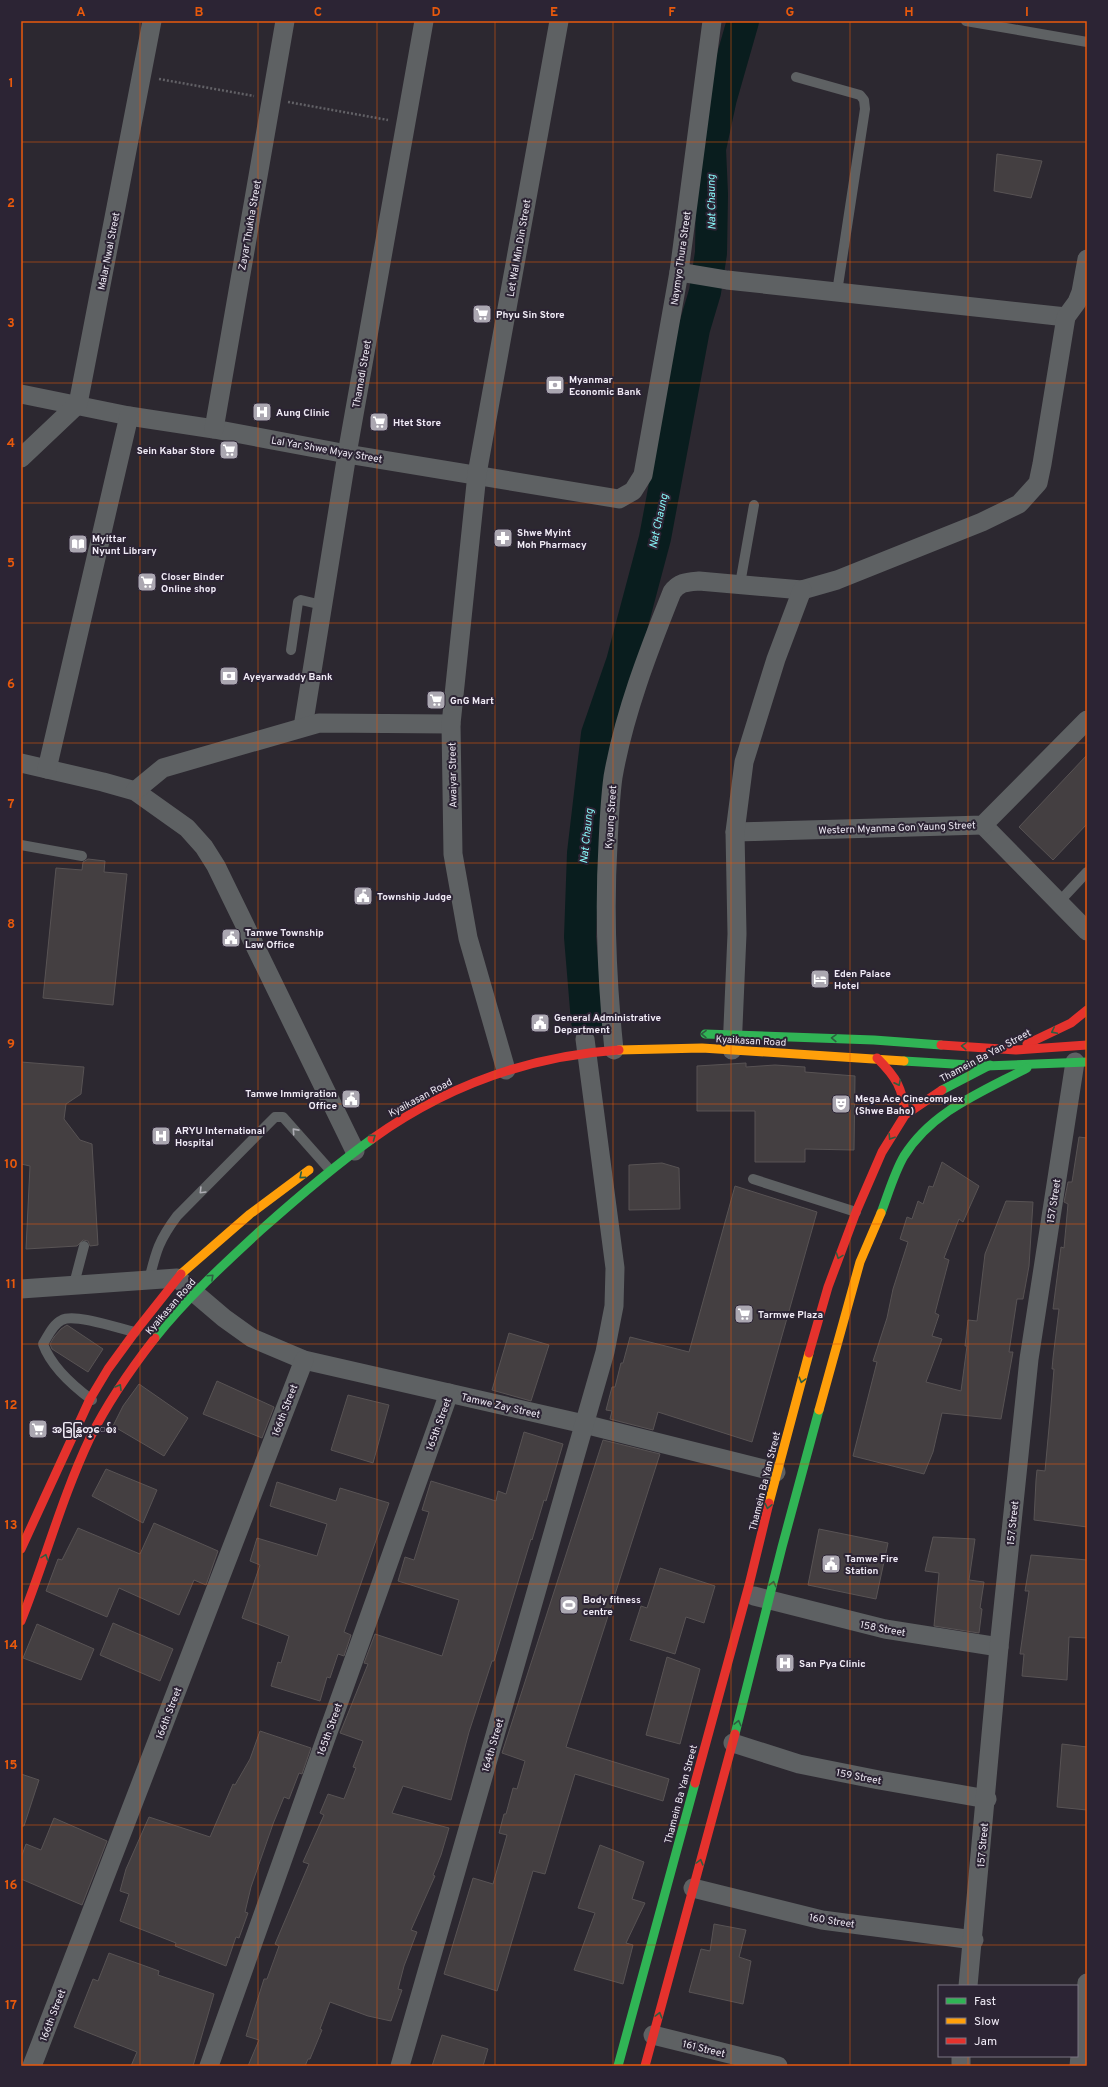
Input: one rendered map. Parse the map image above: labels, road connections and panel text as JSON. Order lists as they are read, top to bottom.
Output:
{
  "streets": {
    "main road": ["Kyaikasan Road", "Thamein Ba Yan Street"],
    "street": [
      "Zayar Thukha Street",
      "Let Wal Min Din Street",
      "Malar Nwal Street",
      "Naymyo Thura Street",
      "Thamadi Street",
      "Lal Yar Shwe Myay Street",
      "Awaiyar Street",
      "Kyaung Street",
      "Western Myanma Gon Yaung Street",
      "157 Street",
      "Tamwe Zay Street",
      "166th Street",
      "165th Street",
      "158 Street",
      "164th Street",
      "159 Street",
      "160 Street",
      "161 Street"
    ]
  },
  "crossings": [
    ["Zayar Thukha Street", "Lal Yar Shwe Myay Street"],
    ["Let Wal Min Din Street", "Lal Yar Shwe Myay Street"],
    ["Let Wal Min Din Street", "Awaiyar Street"],
    ["Malar Nwal Street", "Lal Yar Shwe Myay Street"],
    ["Naymyo Thura Street", "Lal Yar Shwe Myay Street"],
    ["Thamadi Street", "Lal Yar Shwe Myay Street"],
    ["Lal Yar Shwe Myay Street", "Awaiyar Street"],
    ["Awaiyar Street", "Kyaikasan Road"],
    ["Kyaung Street", "Kyaikasan Road"],
    ["Kyaikasan Road", "Thamein Ba Yan Street"],
    ["Kyaikasan Road", "157 Street"],
    ["Kyaikasan Road", "Tamwe Zay Street"],
    ["Kyaikasan Road", "164th Street"],
    ["Thamein Ba Yan Street", "157 Street"],
    ["Thamein Ba Yan Street", "Tamwe Zay Street"],
    ["Thamein Ba Yan Street", "158 Street"],
    ["Thamein Ba Yan Street", "159 Street"],
    ["Thamein Ba Yan Street", "160 Street"],
    ["Thamein Ba Yan Street", "161 Street"],
    ["157 Street", "158 Street"],
    ["157 Street", "159 Street"],
    ["157 Street", "160 Street"],
    ["Tamwe Zay Street", "166th Street"],
    ["Tamwe Zay Street", "165th Street"],
    ["Tamwe Zay Street", "164th Street"]
  ],
  "water": ["Nat Chaung"],
  "places": {
    "supermarket": [
      "Phyu Sin Store",
      "Htet Store",
      "Sein Kabar Store",
      "Closer Binder Online shop",
      "GnG Mart",
      "Tarmwe Plaza",
      "အခြန္လြတ္ေစ်း"
    ],
    "bank": ["Myanmar Economic Bank", "Ayeyarwaddy Bank"],
    "hospital": ["Aung Clinic", "ARYU International Hospital", "San Pya Clinic"],
    "pharmacy": ["Shwe Myint Moh Pharmacy"],
    "library": ["Myittar Nyunt Library"],
    "public building": [
      "Township Judge",
      "Tamwe Township Law Office",
      "General Administrative Department",
      "Tamwe Immigration Office",
      "Tamwe Fire Station"
    ],
    "hotel": ["Eden Palace Hotel"],
    "theatre": ["Mega Ace Cinecomplex (Shwe Baho)"],
    "sports": ["Body fitness centre"]
  },
  "legend": ["Fast", "Slow", "Jam"],
  "grid": {
    "columns": [
      "A",
      "B",
      "C",
      "D",
      "E",
      "F",
      "G",
      "H",
      "I"
    ],
    "rows": [
      "1",
      "2",
      "3",
      "4",
      "5",
      "6",
      "7",
      "8",
      "9",
      "10",
      "11",
      "12",
      "13",
      "14",
      "15",
      "16",
      "17"
    ]
  }
}
